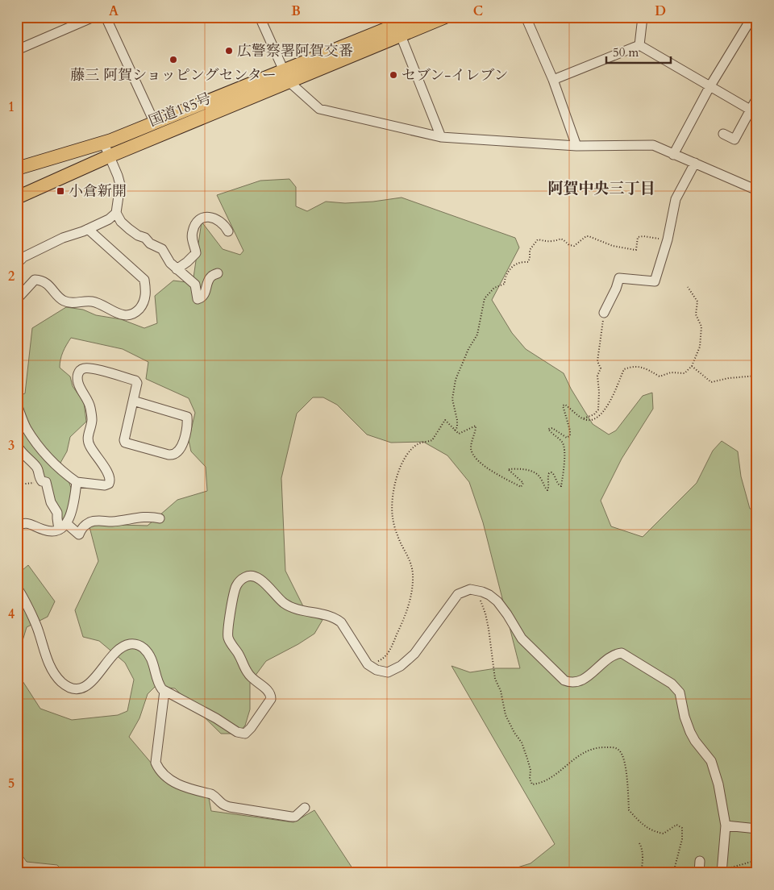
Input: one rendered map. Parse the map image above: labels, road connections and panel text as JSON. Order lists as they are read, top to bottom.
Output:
{
  "streets": {
    "highway": ["国道185号"]
  },
  "districts": ["阿賀中央三丁目"],
  "places": {
    "other": ["広警察署阿賀交番", "藤三 阿賀ショッピングセンター", "セブン-イレブン"],
    "transit": ["小倉新開"]
  },
  "scale_bar": "50 m",
  "grid": {
    "columns": [
      "A",
      "B",
      "C",
      "D"
    ],
    "rows": [
      "1",
      "2",
      "3",
      "4",
      "5"
    ]
  }
}
